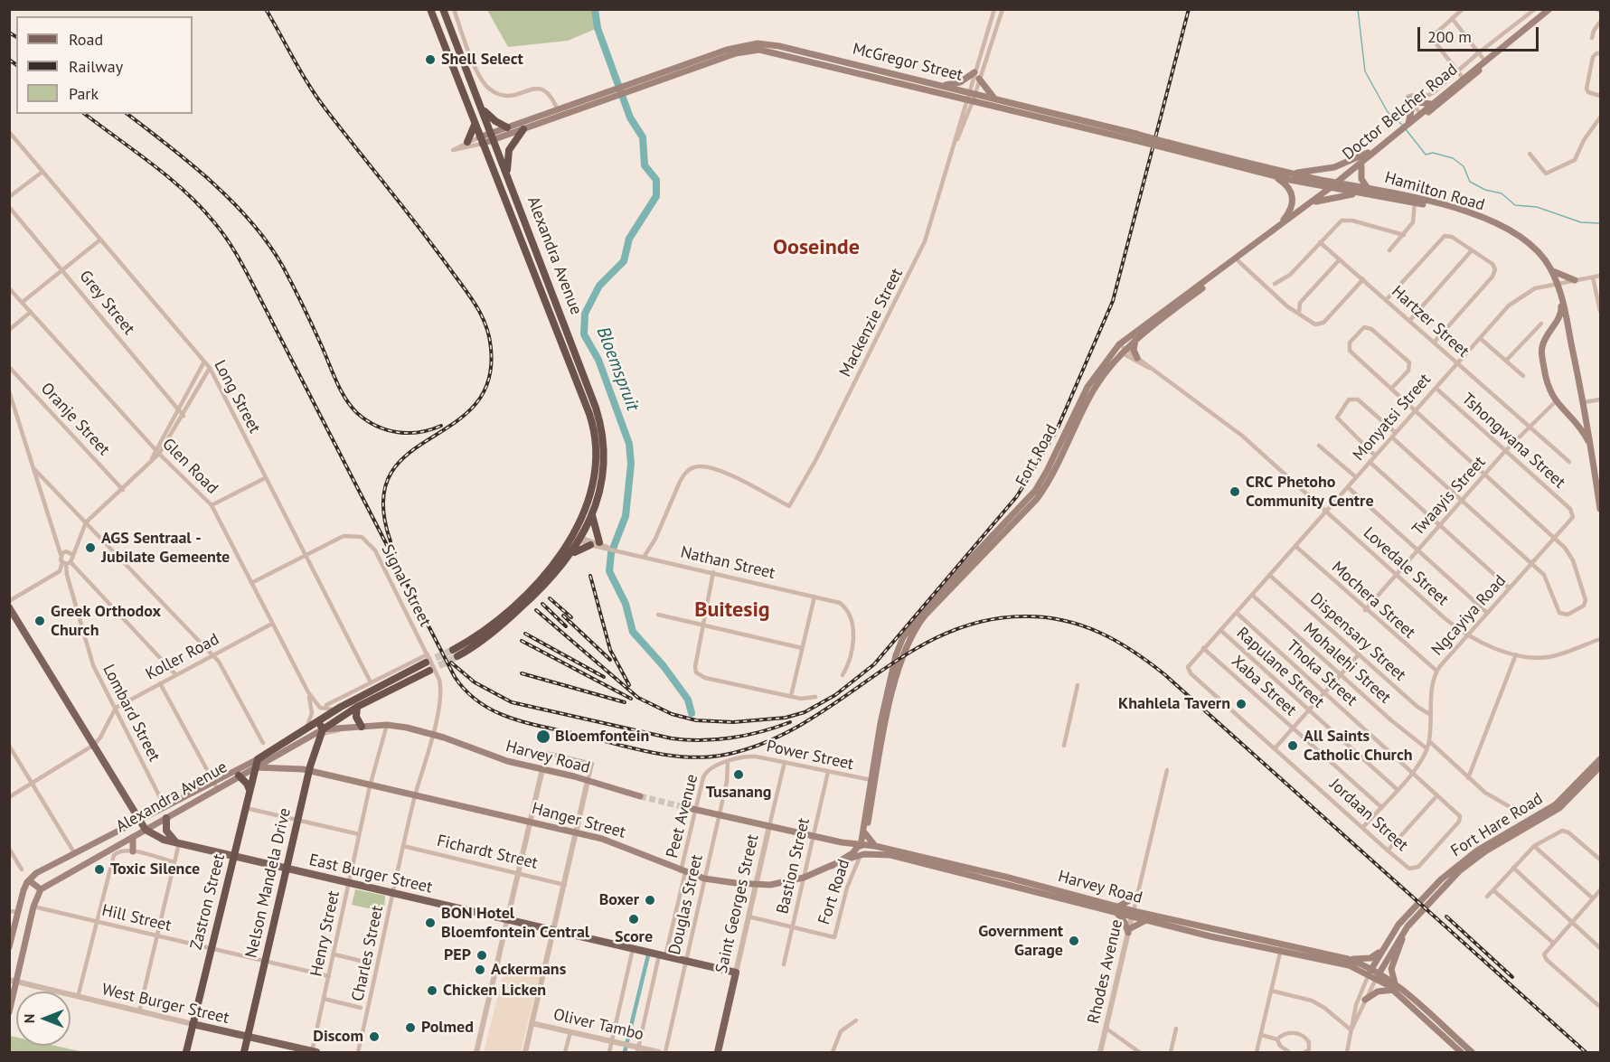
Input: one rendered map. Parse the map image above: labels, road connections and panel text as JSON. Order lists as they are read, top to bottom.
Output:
{
  "streets": {
    "highway": ["Alexandra Avenue", "Nelson Mandela Drive", "Zastron Street"],
    "main road": [
      "McGregor Street",
      "Doctor Belcher Road",
      "Hamilton Road",
      "Fort Road",
      "Harvey Road",
      "Hanger Street",
      "Fort Hare Road",
      "East Burger Street",
      "Saint Georges Street",
      "West Burger Street"
    ],
    "street": [
      "Grey Street",
      "Hartzer Street",
      "Mackenzie Street",
      "Long Street",
      "Monyatsi Street",
      "Oranje Street",
      "Tshongwana Street",
      "Glen Road",
      "Twaayis Street",
      "Nathan Street",
      "Lovedale Street",
      "Signal Street",
      "Mochera Street",
      "Ngcayiya Road",
      "Dispensary Street",
      "Koller Road",
      "Mohalehi Street",
      "Rapulane Street",
      "Thoka Street",
      "Xaba Street",
      "Lombard Street",
      "Power Street",
      "Jordaan Street",
      "Peet Avenue",
      "Fichardt Street",
      "Bastion Street",
      "Douglas Street",
      "Hill Street",
      "Henry Street",
      "Charles Street",
      "Rhodes Avenue",
      "Oliver Tambo"
    ]
  },
  "crossings": [
    ["McGregor Street", "Doctor Belcher Road"],
    ["McGregor Street", "Hamilton Road"],
    ["McGregor Street", "Alexandra Avenue"],
    ["McGregor Street", "Mackenzie Street"],
    ["McGregor Street", "Fort Road"],
    ["Doctor Belcher Road", "Hamilton Road"],
    ["Doctor Belcher Road", "Fort Road"],
    ["Hamilton Road", "Monyatsi Street"],
    ["Hamilton Road", "Fort Road"],
    ["Alexandra Avenue", "Glen Road"],
    ["Alexandra Avenue", "Nathan Street"],
    ["Alexandra Avenue", "Signal Street"],
    ["Alexandra Avenue", "Lombard Street"],
    ["Alexandra Avenue", "Harvey Road"],
    ["Alexandra Avenue", "Hanger Street"],
    ["Alexandra Avenue", "East Burger Street"],
    ["Alexandra Avenue", "Nelson Mandela Drive"],
    ["Alexandra Avenue", "Zastron Street"],
    ["Hartzer Street", "Monyatsi Street"],
    ["Hartzer Street", "Twaayis Street"],
    ["Mackenzie Street", "Nathan Street"],
    ["Long Street", "Signal Street"],
    ["Monyatsi Street", "Tshongwana Street"],
    ["Monyatsi Street", "Lovedale Street"],
    ["Monyatsi Street", "Mochera Street"],
    ["Monyatsi Street", "Dispensary Street"],
    ["Monyatsi Street", "Mohalehi Street"],
    ["Monyatsi Street", "Rapulane Street"],
    ["Monyatsi Street", "Thoka Street"],
    ["Monyatsi Street", "Xaba Street"],
    ["Monyatsi Street", "Jordaan Street"],
    ["Tshongwana Street", "Twaayis Street"],
    ["Tshongwana Street", "Ngcayiya Road"],
    ["Fort Road", "Lovedale Street"],
    ["Fort Road", "Power Street"],
    ["Fort Road", "Harvey Road"],
    ["Fort Road", "Hanger Street"],
    ["Fort Road", "Bastion Street"],
    ["Glen Road", "Signal Street"],
    ["Glen Road", "Koller Road"],
    ["Twaayis Street", "Lovedale Street"],
    ["Twaayis Street", "Mochera Street"],
    ["Lovedale Street", "Ngcayiya Road"],
    ["Signal Street", "Harvey Road"],
    ["Signal Street", "Charles Street"],
    ["Mochera Street", "Ngcayiya Road"],
    ["Ngcayiya Road", "Dispensary Street"],
    ["Ngcayiya Road", "Mohalehi Street"],
    ["Ngcayiya Road", "Rapulane Street"],
    ["Ngcayiya Road", "Thoka Street"],
    ["Ngcayiya Road", "Xaba Street"],
    ["Ngcayiya Road", "Jordaan Street"],
    ["Koller Road", "Lombard Street"],
    ["Thoka Street", "Jordaan Street"],
    ["Power Street", "Peet Avenue"],
    ["Power Street", "Bastion Street"],
    ["Power Street", "Saint Georges Street"],
    ["Power Street", "Douglas Street"],
    ["Harvey Road", "Peet Avenue"],
    ["Harvey Road", "Hanger Street"],
    ["Harvey Road", "Fort Hare Road"],
    ["Harvey Road", "Bastion Street"],
    ["Harvey Road", "Nelson Mandela Drive"],
    ["Harvey Road", "Saint Georges Street"],
    ["Harvey Road", "Douglas Street"],
    ["Harvey Road", "Henry Street"],
    ["Harvey Road", "Charles Street"],
    ["Harvey Road", "Rhodes Avenue"],
    ["Peet Avenue", "Hanger Street"],
    ["Peet Avenue", "East Burger Street"],
    ["Peet Avenue", "Oliver Tambo"],
    ["Hanger Street", "Bastion Street"],
    ["Hanger Street", "Nelson Mandela Drive"],
    ["Hanger Street", "Zastron Street"],
    ["Hanger Street", "Saint Georges Street"],
    ["Hanger Street", "Douglas Street"],
    ["Hanger Street", "Henry Street"],
    ["Hanger Street", "Charles Street"],
    ["Fichardt Street", "Charles Street"],
    ["East Burger Street", "Nelson Mandela Drive"],
    ["East Burger Street", "Zastron Street"],
    ["East Burger Street", "Saint Georges Street"],
    ["East Burger Street", "Douglas Street"],
    ["East Burger Street", "Henry Street"],
    ["East Burger Street", "Charles Street"],
    ["Nelson Mandela Drive", "Hill Street"],
    ["Nelson Mandela Drive", "West Burger Street"],
    ["Zastron Street", "Hill Street"],
    ["Zastron Street", "West Burger Street"],
    ["Hill Street", "Henry Street"],
    ["Henry Street", "West Burger Street"]
  ],
  "districts": ["Ooseinde", "Buitesig"],
  "water": ["Bloemspruit"],
  "places": [
    "Shell Select",
    "CRC Phetoho Community Centre",
    "AGS Sentraal - Jubilate Gemeente",
    "Greek Orthodox Church",
    "Khahlela Tavern",
    "Bloemfontein",
    "All Saints Catholic Church",
    "Tusanang",
    "Toxic Silence",
    "Boxer",
    "Score",
    "BON Hotel Bloemfontein Central",
    "Government Garage",
    "PEP",
    "Ackermans",
    "Chicken Licken",
    "Polmed",
    "Discom"
  ],
  "legend": ["Road", "Railway", "Park"],
  "scale_bar": "200 m",
  "north": "left"
}
